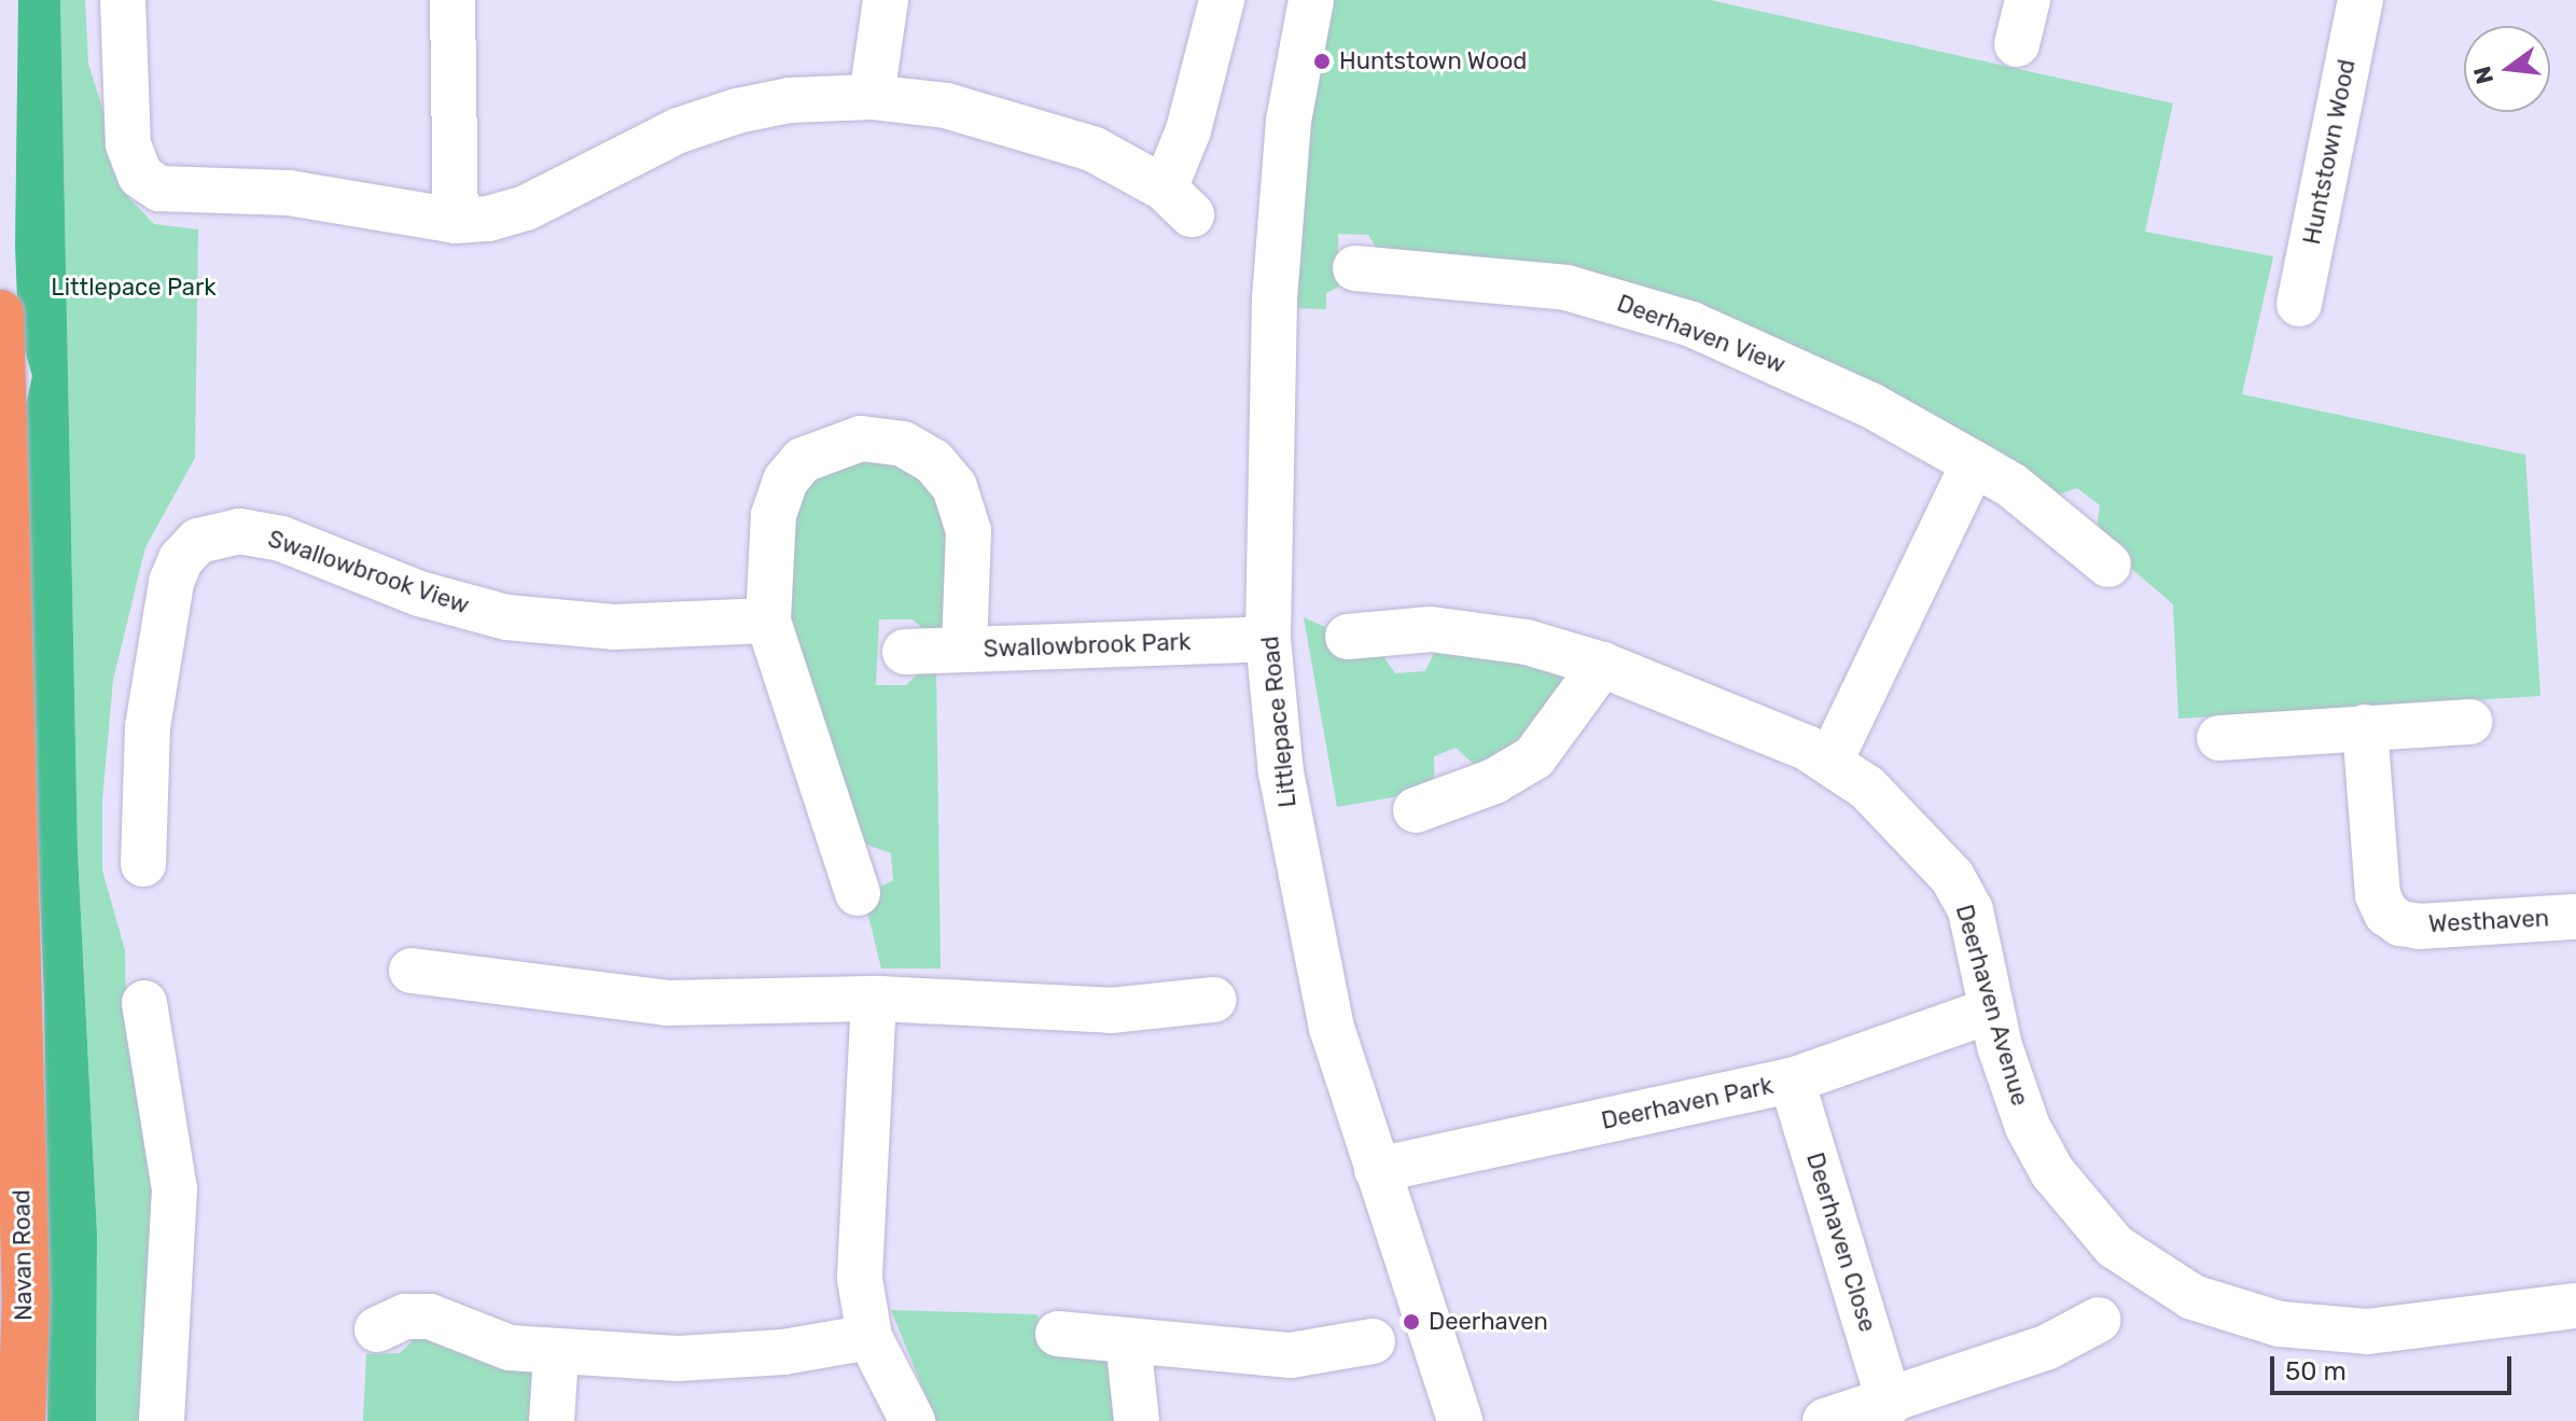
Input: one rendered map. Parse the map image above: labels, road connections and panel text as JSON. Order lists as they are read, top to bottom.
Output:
{
  "streets": {
    "highway": ["Navan Road"],
    "street": [
      "Huntstown Wood",
      "Deerhaven View",
      "Swallowbrook View",
      "Swallowbrook Park",
      "Littlepace Road",
      "Westhaven",
      "Deerhaven Avenue",
      "Deerhaven Park",
      "Deerhaven Close"
    ]
  },
  "crossings": [
    ["Swallowbrook Park", "Littlepace Road"],
    ["Littlepace Road", "Deerhaven Park"],
    ["Deerhaven Avenue", "Deerhaven Park"],
    ["Deerhaven Park", "Deerhaven Close"]
  ],
  "parks": ["Littlepace Park"],
  "places": ["Huntstown Wood", "Deerhaven"],
  "scale_bar": "50 m",
  "north": "left"
}
